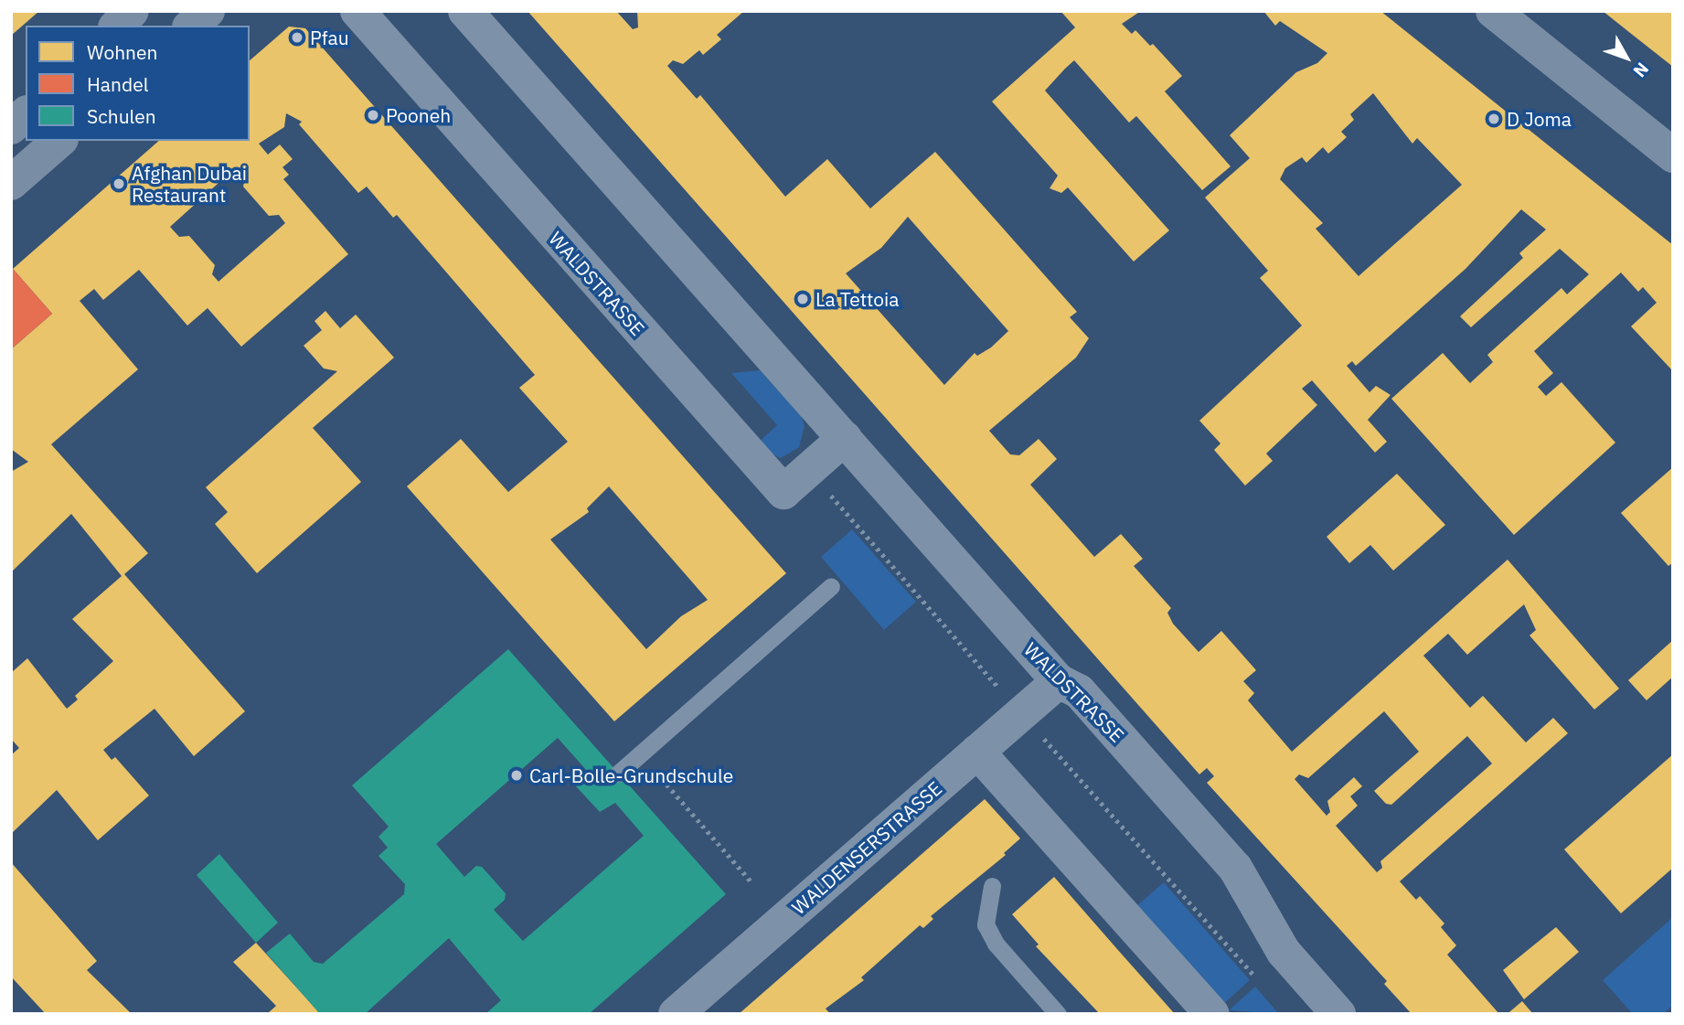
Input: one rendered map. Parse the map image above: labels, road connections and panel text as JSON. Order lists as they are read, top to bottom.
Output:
{
  "streets": {
    "street": ["WALDSTRASSE", "WALDENSERSTRASSE"]
  },
  "crossings": [
    ["WALDSTRASSE", "WALDENSERSTRASSE"]
  ],
  "places": [
    "Pfau",
    "Pooneh",
    "D Joma",
    "Afghan Dubai Restaurant",
    "La Tettoia",
    "Carl-Bolle-Grundschule"
  ],
  "legend": ["Wohnen", "Handel", "Schulen"],
  "north": "bottom right"
}
